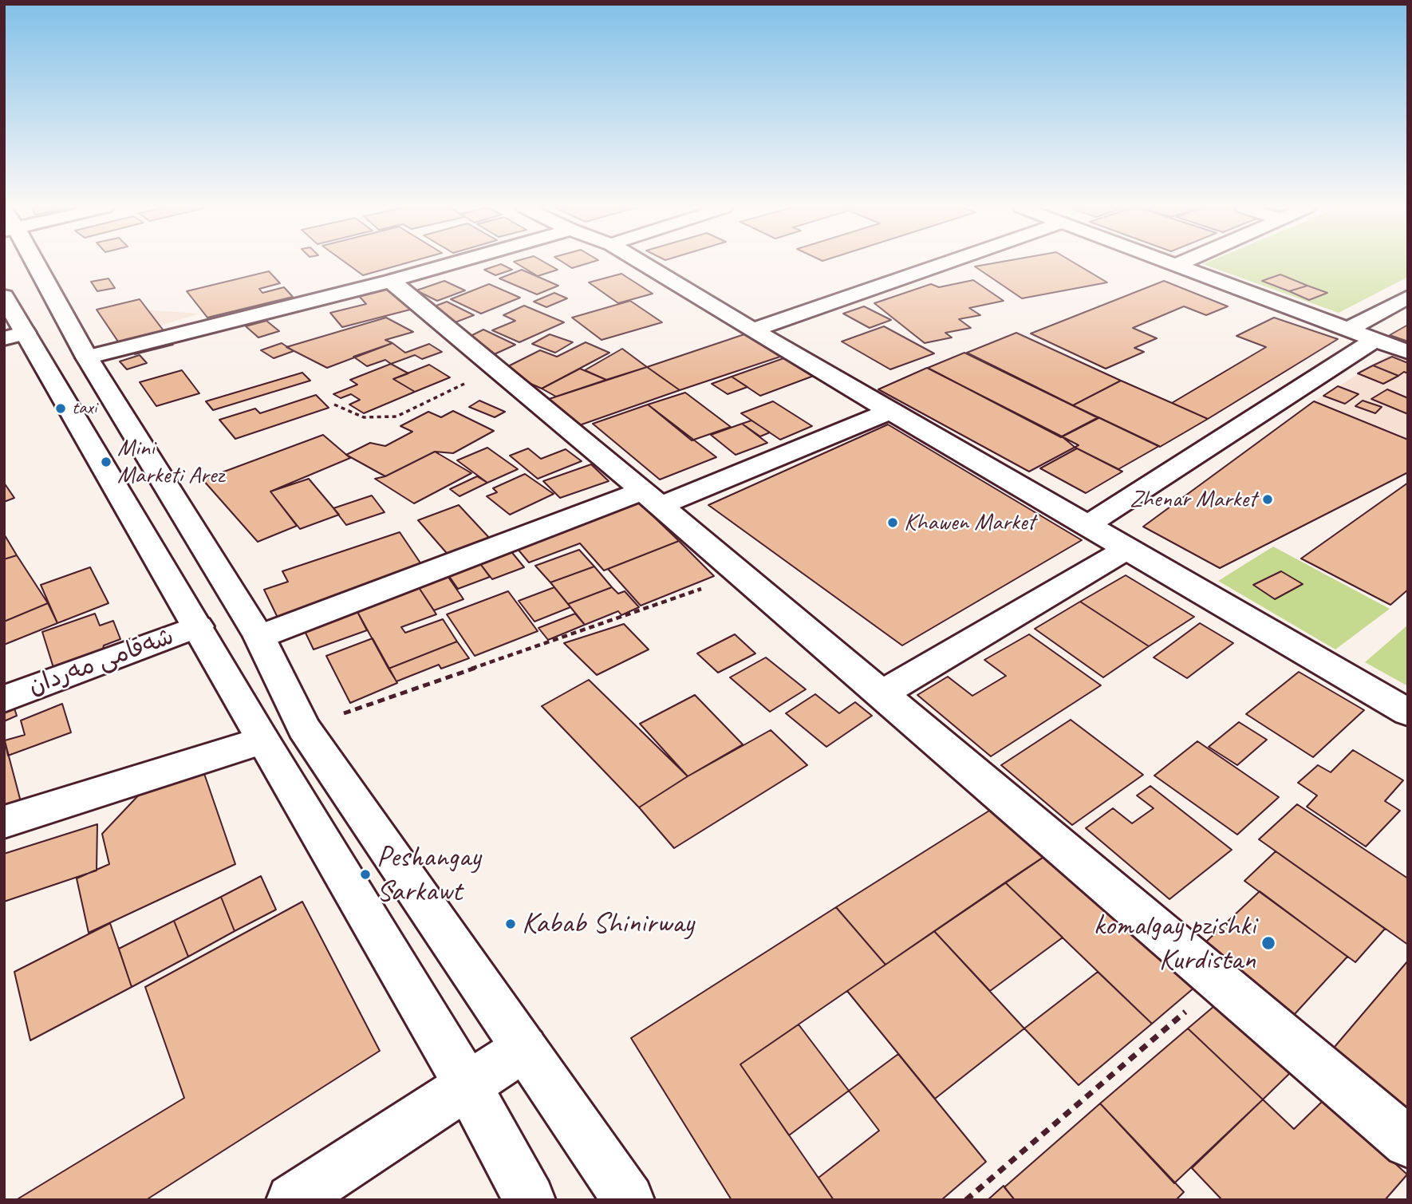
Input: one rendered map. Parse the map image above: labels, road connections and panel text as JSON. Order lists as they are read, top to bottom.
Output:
{
  "streets": {
    "main road": ["شەقامی مەردان"]
  },
  "places": [
    "taxi",
    "Mini Marketi Arez",
    "Zhenar Market",
    "Khawen Market",
    "Peshangay Sarkawt",
    "Kabab Shinirway",
    "komalgay pzishki Kurdistan"
  ]
}
